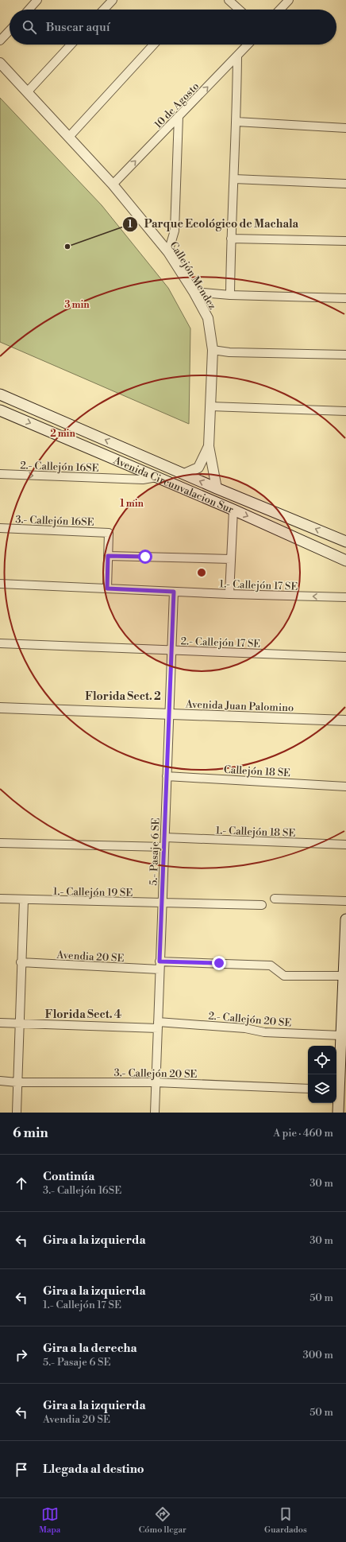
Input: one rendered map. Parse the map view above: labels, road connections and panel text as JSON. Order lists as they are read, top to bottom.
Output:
{
  "streets": {
    "main road": ["Avenida Circunvalacion Sur"],
    "street": [
      "10 de Agosto",
      "Callejón Mendez",
      "2.- Callejón 16SE",
      "3.- Callejón 16SE",
      "1.- Callejón 17 SE",
      "2.- Callejón 17 SE",
      "Avenida Juan Palomino",
      "Callejón 18 SE",
      "1.- Callejón 18 SE",
      "5.- Pasaje 6 SE",
      "1.- Callejón 19 SE",
      "Avendia 20 SE",
      "2.- Callejón 20 SE",
      "3.- Callejón 20 SE"
    ]
  },
  "crossings": [
    ["10 de Agosto", "Callejón Mendez"],
    ["Callejón Mendez", "Avenida Circunvalacion Sur"],
    ["2.- Callejón 16SE", "Avenida Circunvalacion Sur"],
    ["1.- Callejón 17 SE", "5.- Pasaje 6 SE"],
    ["2.- Callejón 17 SE", "5.- Pasaje 6 SE"],
    ["Avenida Juan Palomino", "5.- Pasaje 6 SE"],
    ["Callejón 18 SE", "5.- Pasaje 6 SE"],
    ["1.- Callejón 18 SE", "5.- Pasaje 6 SE"],
    ["5.- Pasaje 6 SE", "1.- Callejón 19 SE"],
    ["5.- Pasaje 6 SE", "Avendia 20 SE"],
    ["5.- Pasaje 6 SE", "2.- Callejón 20 SE"],
    ["5.- Pasaje 6 SE", "3.- Callejón 20 SE"]
  ],
  "one_way": ["2.- Callejón 16SE"],
  "districts": ["Florida Sect. 2", "Florida Sect. 4"],
  "places": ["Parque Ecológico de Machala"],
  "page": {
    "search": "Buscar aquí",
    "heading": ["6 min", "A pie · 460 m"],
    "list": [
      ["Continúa", "3.- Callejón 16SE", "30 m"],
      ["Gira a la izquierda", "30 m"],
      ["Gira a la izquierda", "1.- Callejón 17 SE", "50 m"],
      ["Gira a la derecha", "5.- Pasaje 6 SE", "300 m"],
      ["Gira a la izquierda", "Avendia 20 SE", "50 m"],
      "Llegada al destino"
    ],
    "nav": ["Mapa", "Cómo llegar", "Guardados"]
  },
  "rings": ["3 min", "2 min", "1 min"]
}
